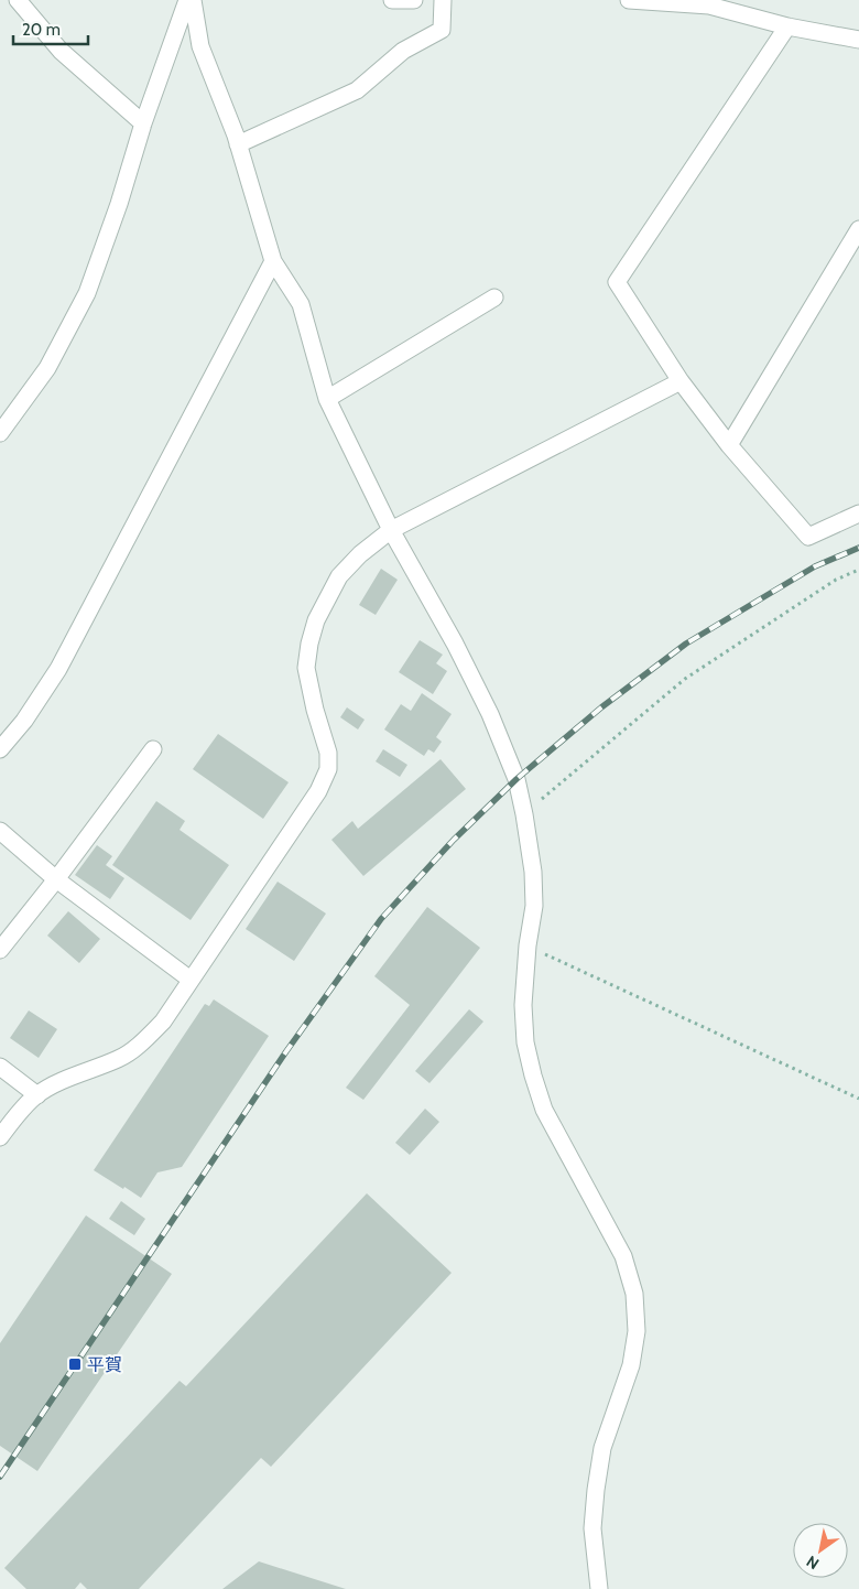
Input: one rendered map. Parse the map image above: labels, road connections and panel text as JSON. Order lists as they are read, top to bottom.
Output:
{
  "places": {
    "transit": ["平賀"]
  },
  "scale_bar": "20 m",
  "north": "bottom left"
}
